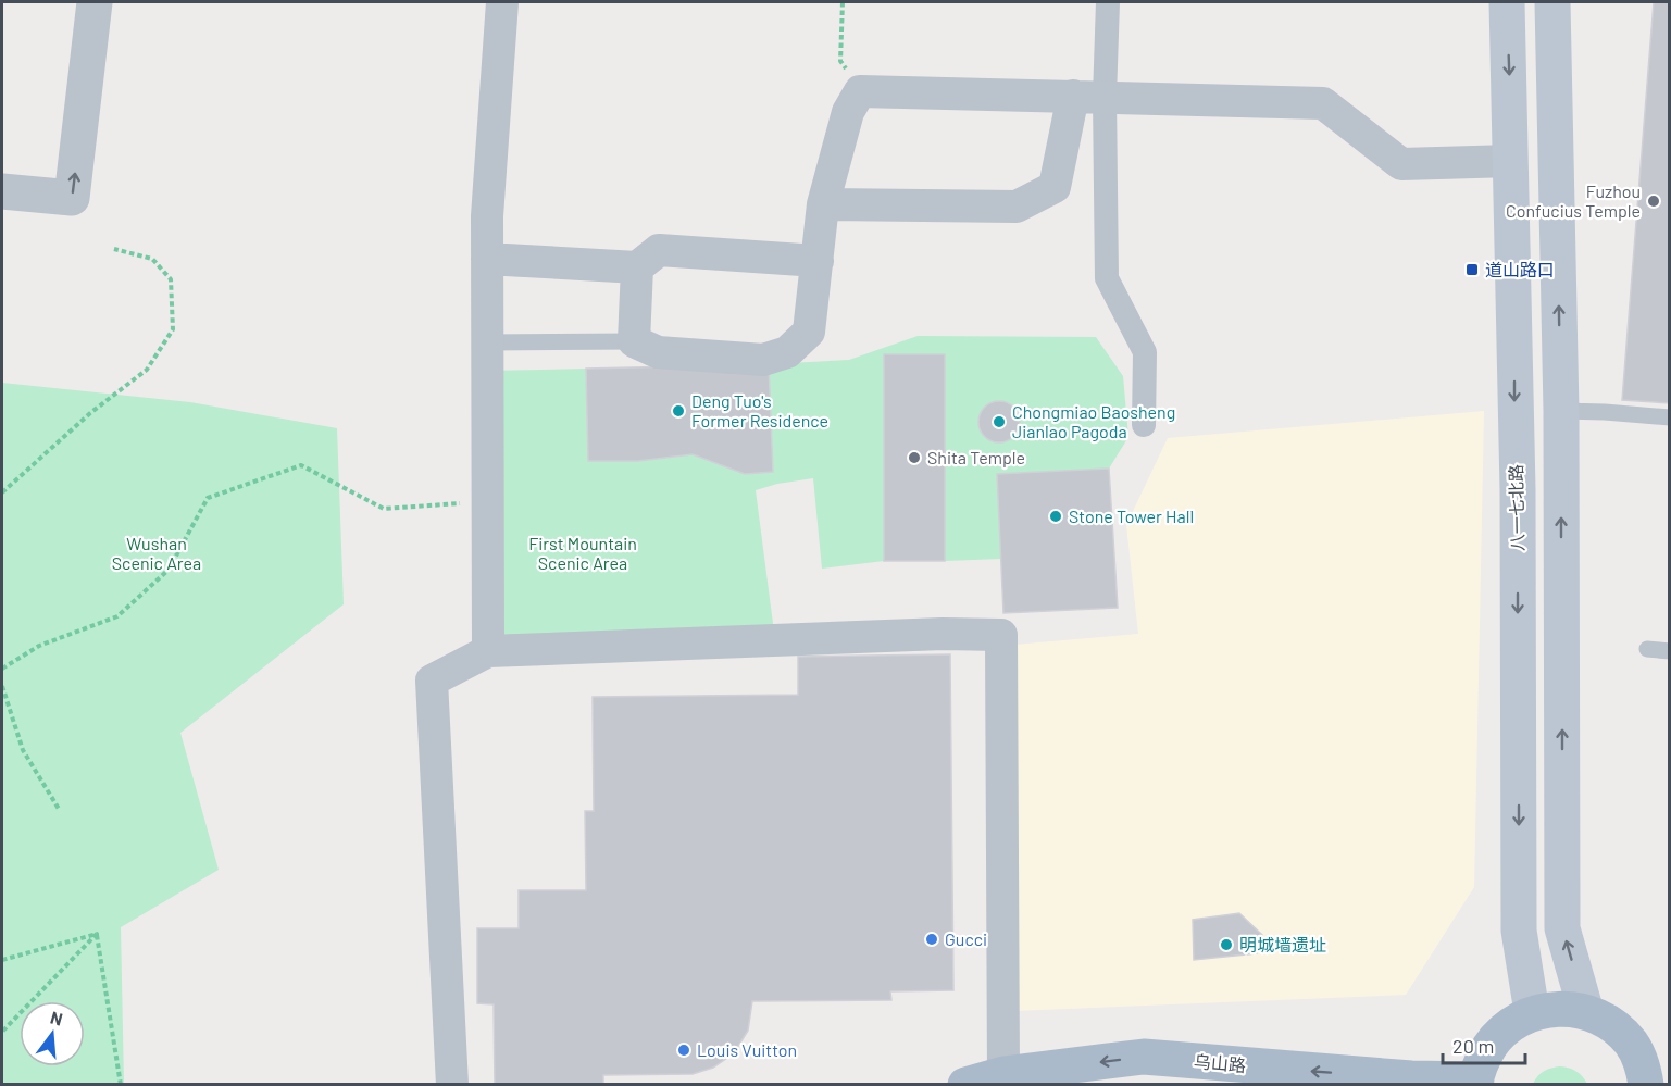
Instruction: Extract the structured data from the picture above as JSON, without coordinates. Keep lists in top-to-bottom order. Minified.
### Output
{"streets":{"main road":["八一七北路","乌山路"]},"one_way":["乌山路"],"parks":["Wushan Scenic Area","First Mountain Scenic Area"],"places":{"other":["Fuzhou Confucius Temple","Deng Tuo's Former Residence","Chongmiao Baosheng Jianlao Pagoda","Shita Temple","Stone Tower Hall","Gucci","明城墙遗址","Louis Vuitton"],"transit":["道山路口"]},"scale_bar":"20 m","north":"top"}
